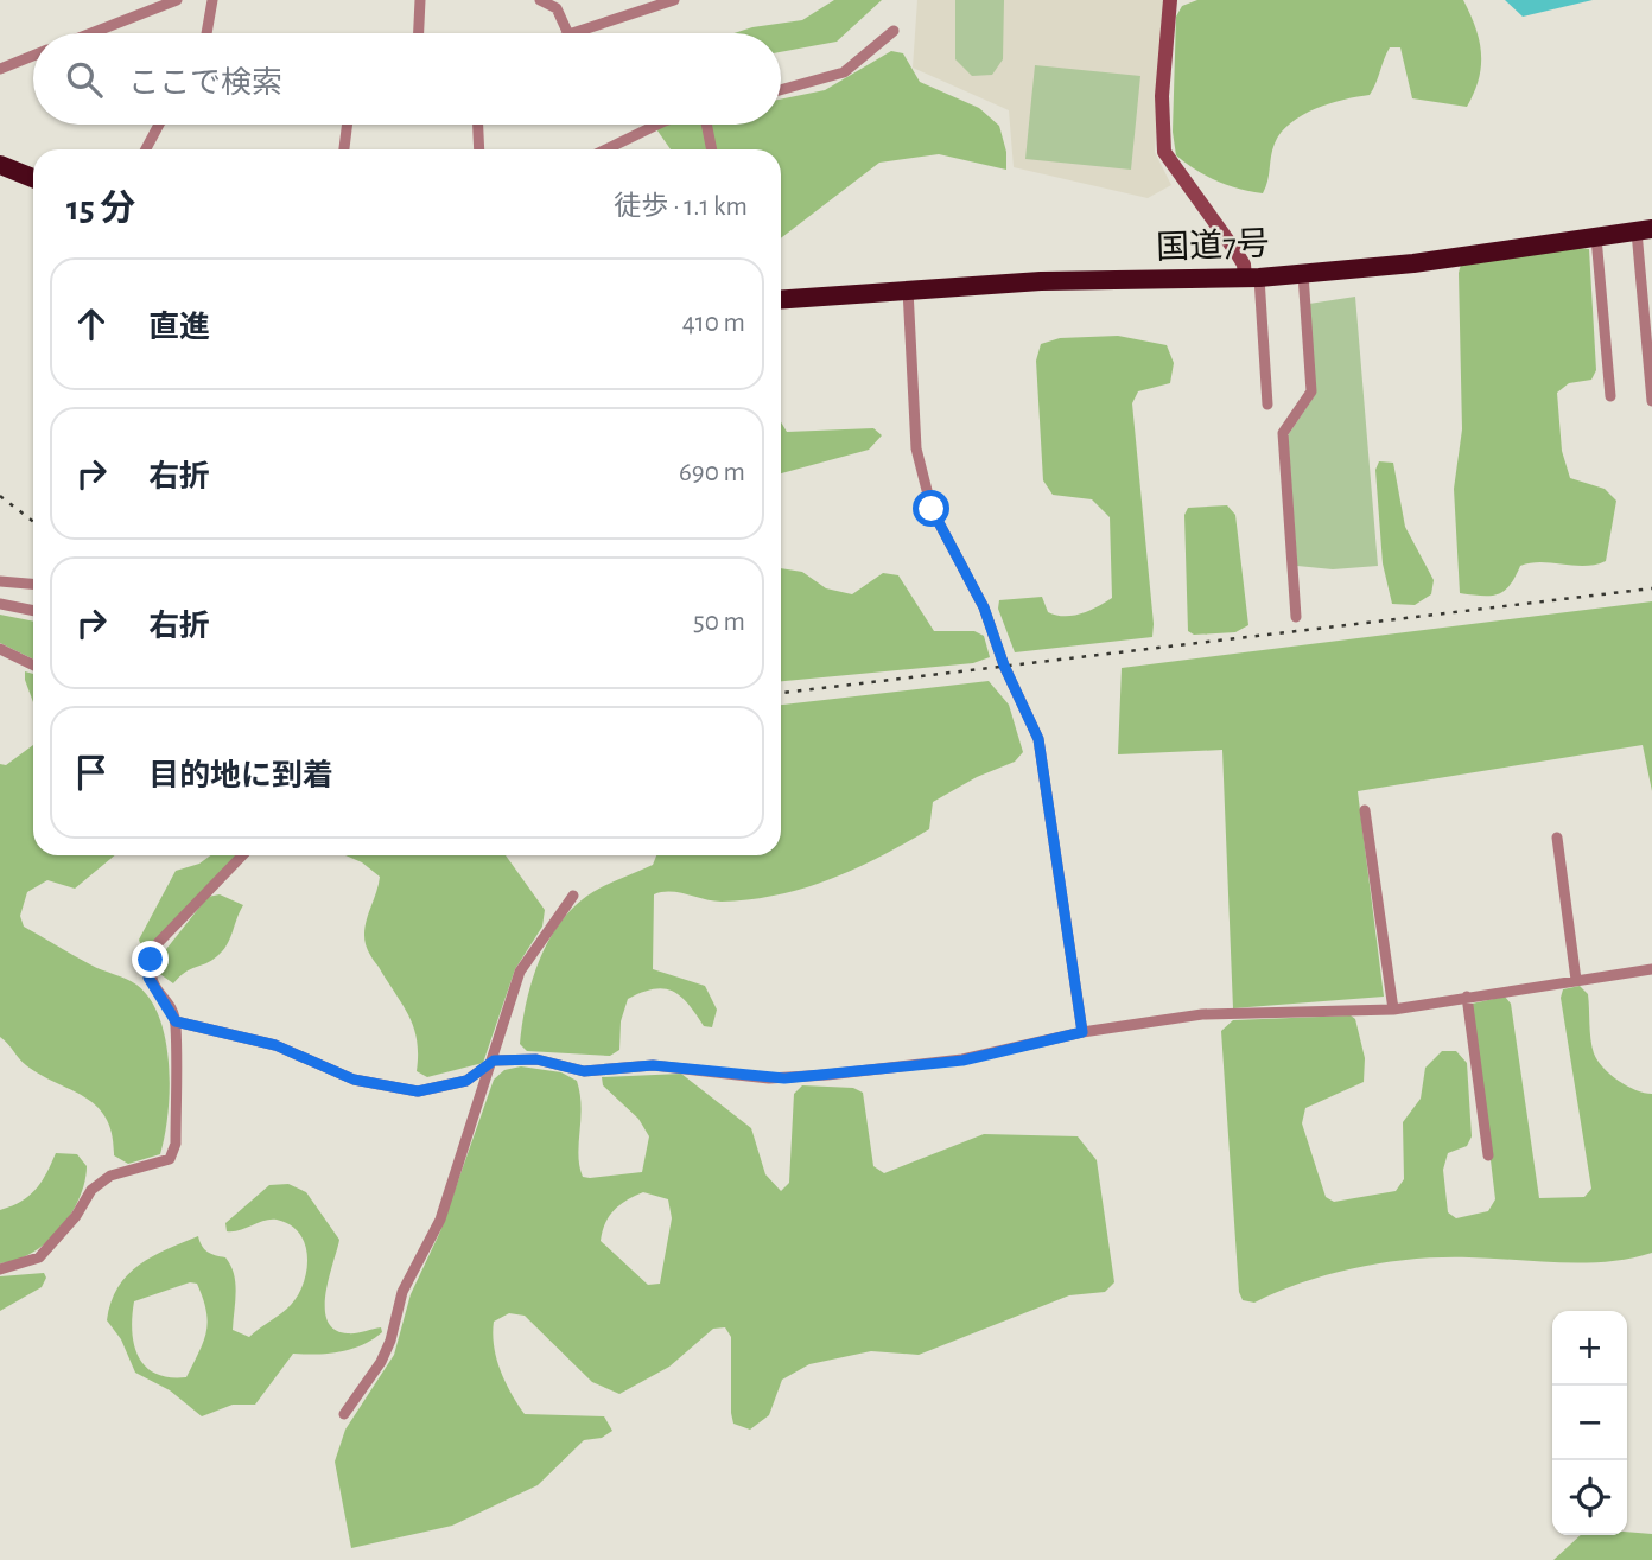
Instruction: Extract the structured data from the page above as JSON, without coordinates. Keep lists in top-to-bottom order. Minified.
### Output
{"streets":{"highway":["国道7号"]},"page":{"search":"ここで検索","heading":["15 分","徒歩 · 1.1 km"],"list":[["直進","410 m"],["右折","690 m"],["右折","50 m"],"目的地に到着"],"map_buttons":["+","−"]}}
